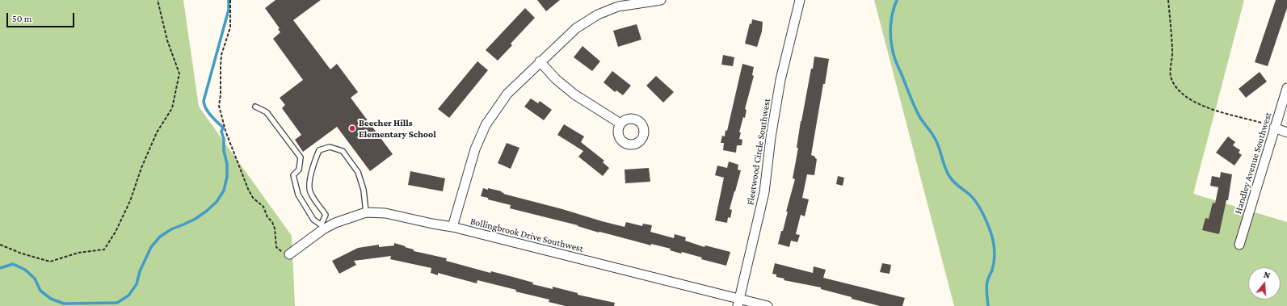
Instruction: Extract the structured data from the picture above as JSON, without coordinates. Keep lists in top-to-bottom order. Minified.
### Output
{"streets":{"street":["Fleetwood Circle Southwest","Handley Avenue Southwest","Bollingbrook Drive Southwest"]},"crossings":[["Fleetwood Circle Southwest","Bollingbrook Drive Southwest"]],"places":["Beecher Hills Elementary School"],"scale_bar":"50 m","north":"top"}
